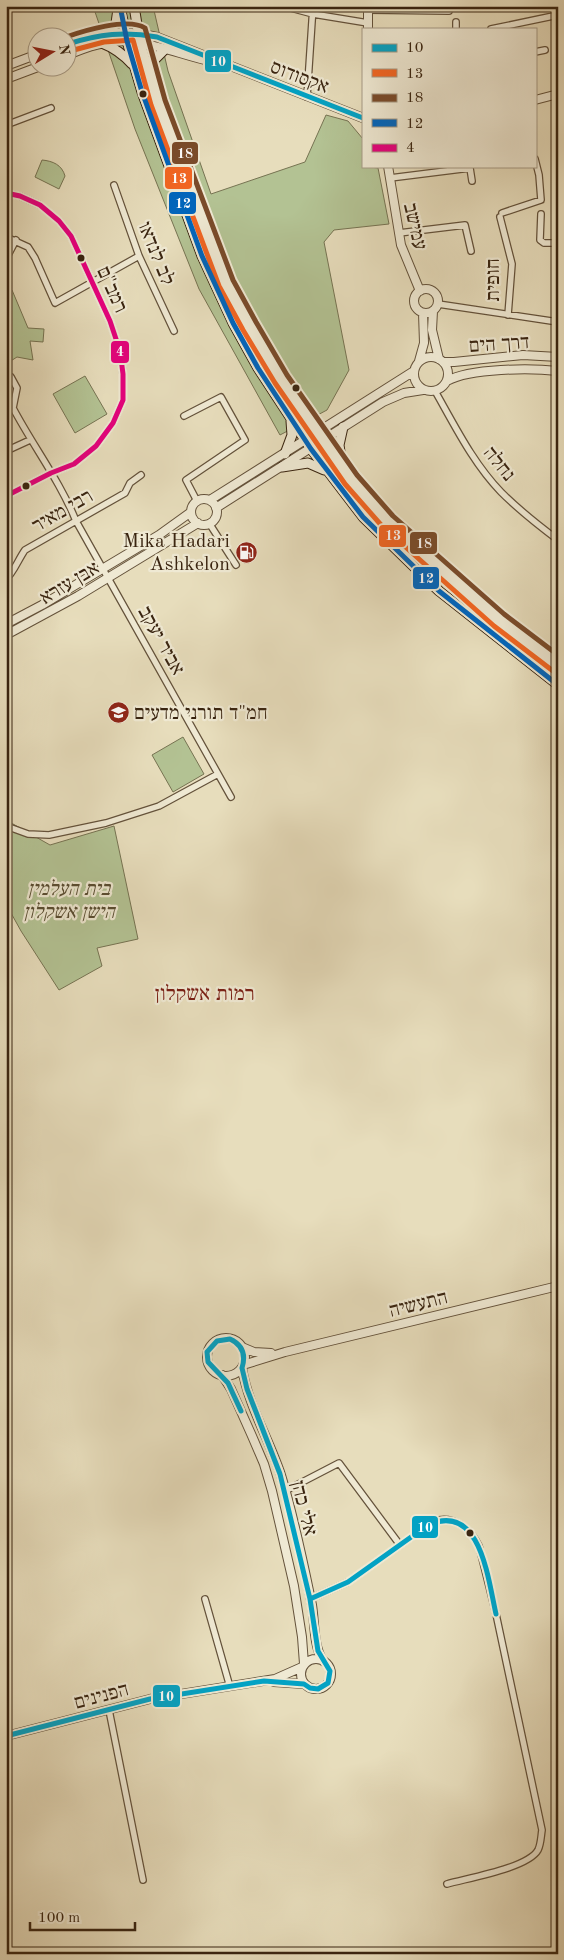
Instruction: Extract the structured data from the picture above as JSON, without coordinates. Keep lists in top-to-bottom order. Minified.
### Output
{"streets":{"street":["אקסודוס","עמישב","לב לנדאו","חופית","רמב\"ם","דרך הים","נחלה","רבי מאיר","אבן עזרא","אביר יעקב","התעשיה","אלי כהן","הפנינים"]},"crossings":[["רמב\"ם","אביר יעקב"],["דרך הים","נחלה"],["רבי מאיר","אביר יעקב"],["אבן עזרא","אביר יעקב"],["התעשיה","אלי כהן"],["אלי כהן","הפנינים"]],"districts":["רמות אשקלון"],"parks":["בית העלמין הישן אשקלון"],"places":{"fuel station":["Mika Hadari Ashkelon"],"school or university":["חמ\"ד תורני מדעים"]},"lines":["transit line 12","transit line 18","transit line 10","transit line 13","transit line 4"],"legend":["10","13","18","12","4"],"scale_bar":"100 m","north":"right"}
